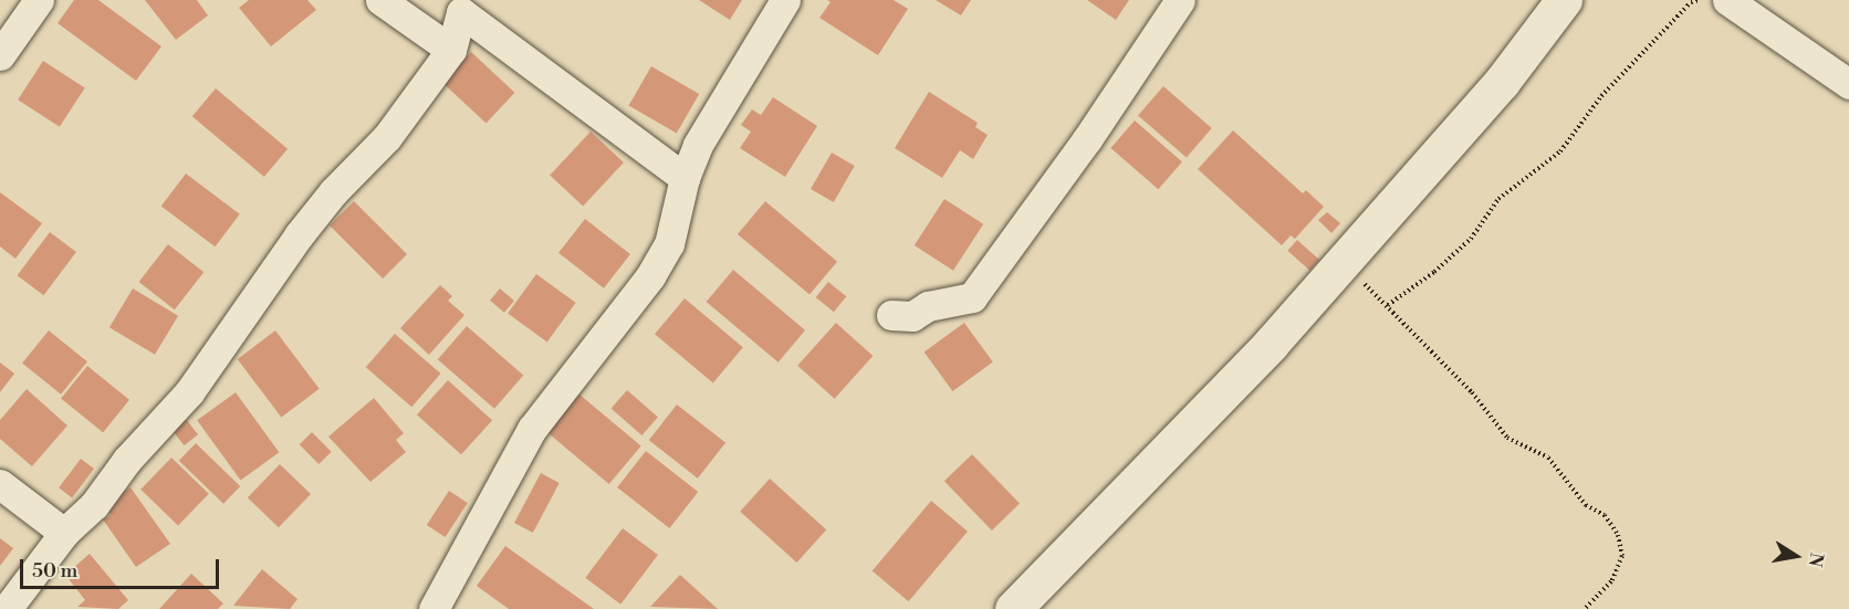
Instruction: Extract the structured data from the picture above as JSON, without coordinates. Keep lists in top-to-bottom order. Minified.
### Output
{"scale_bar":"50 m","north":"right"}
